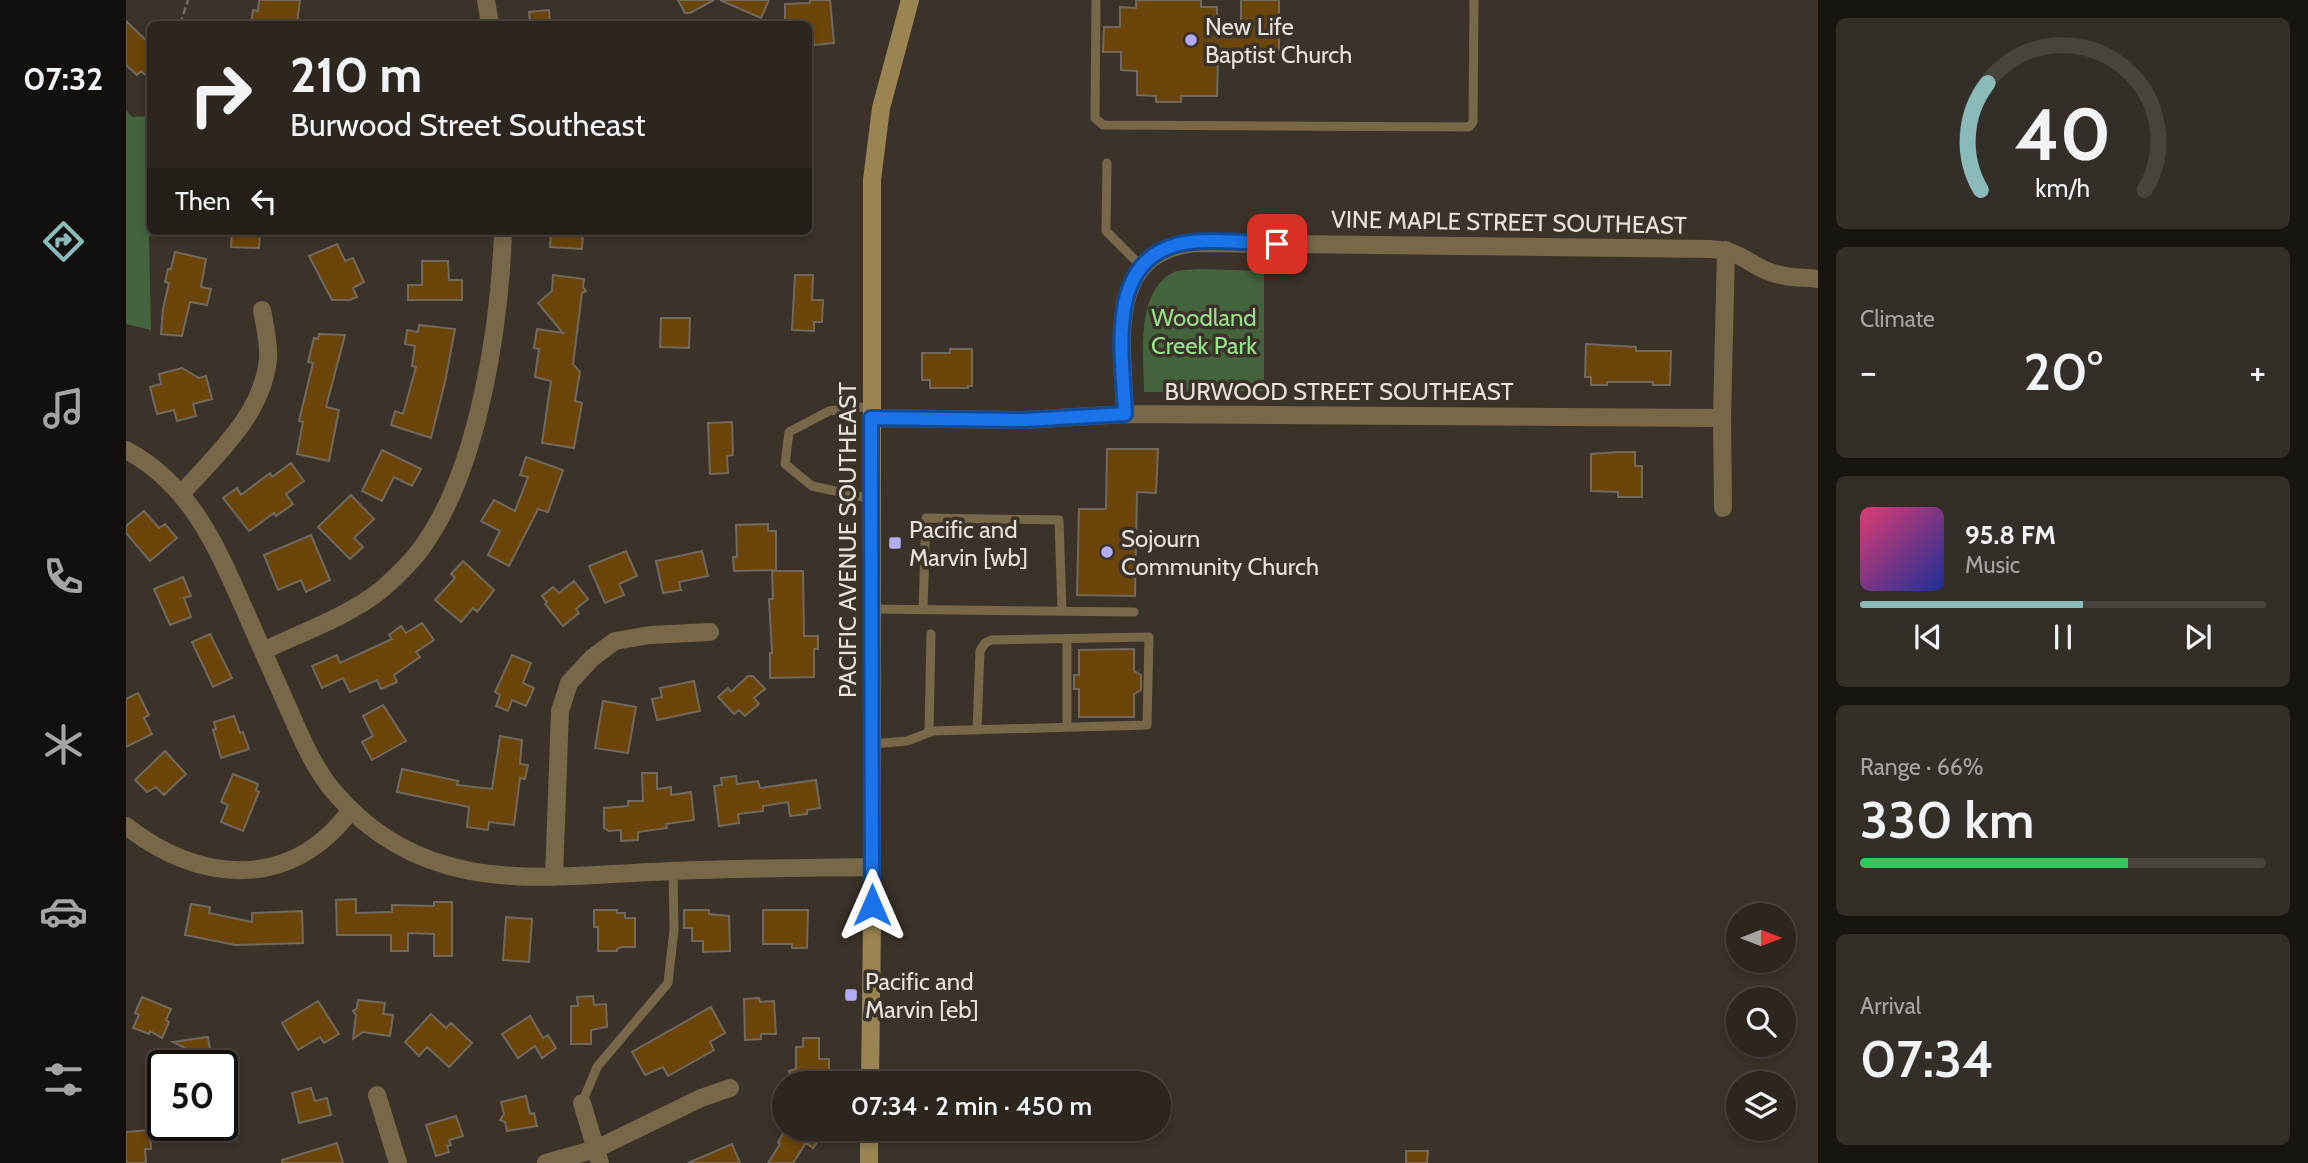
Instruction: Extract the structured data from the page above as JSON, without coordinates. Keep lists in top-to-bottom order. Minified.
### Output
{"streets":{"main road":["PACIFIC AVENUE SOUTHEAST"],"street":["VINE MAPLE STREET SOUTHEAST","BURWOOD STREET SOUTHEAST"]},"crossings":[["VINE MAPLE STREET SOUTHEAST","BURWOOD STREET SOUTHEAST"],["BURWOOD STREET SOUTHEAST","PACIFIC AVENUE SOUTHEAST"]],"parks":["Woodland Creek Park"],"places":{"other":["New Life Baptist Church","Sojourn Community Church"],"transit":["Pacific and Marvin [wb]","Pacific and Marvin [eb]"]},"north":"right","page":{"tabs":"07:32","turn":["210 m","Burwood Street Southeast"],"then":"Then","tile":["Climate",["Range · 66%","330 km"],["Arrival","07:34"]],"heat":["−","20°","+"],"song":["95.8 FM","Music"],"limit":"50","trip":"07:34 · 2 min · 450 m","gauge":["40","km/h"]}}
